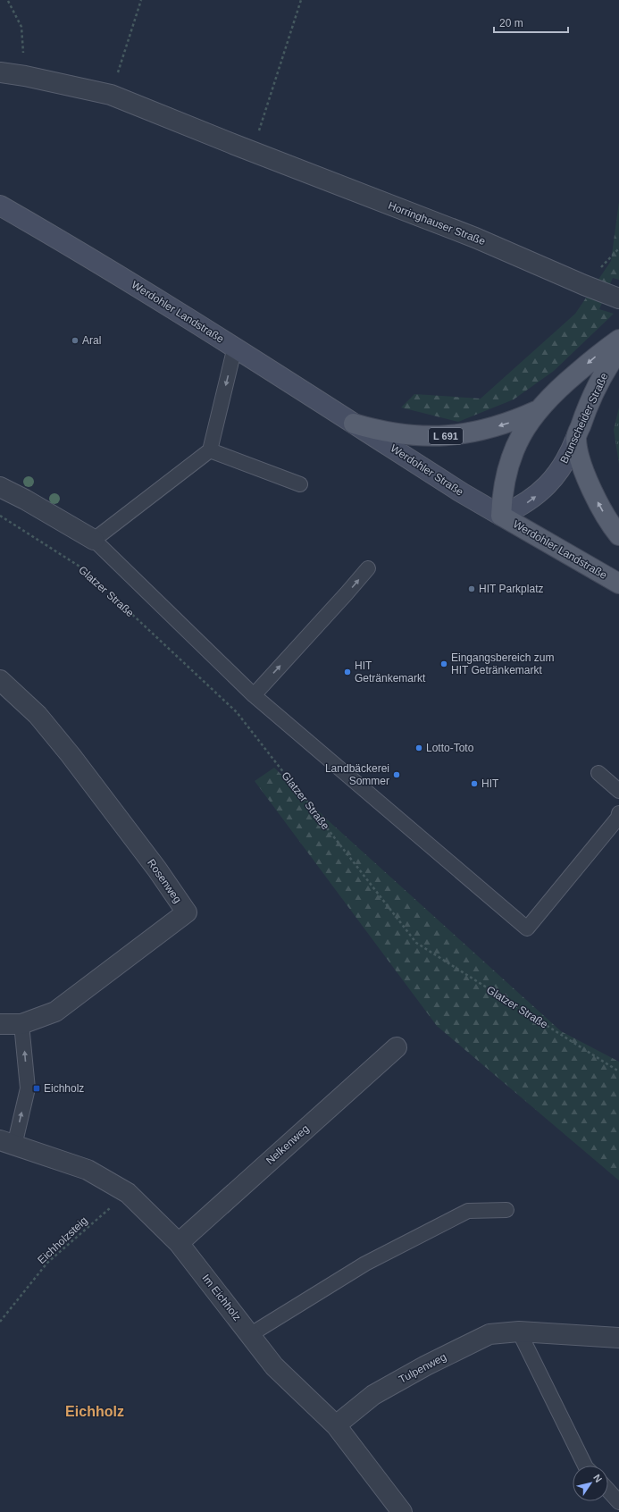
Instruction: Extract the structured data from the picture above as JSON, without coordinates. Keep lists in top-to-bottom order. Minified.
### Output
{"streets":{"main road":["Werdohler Landstraße","Brunscheider Straße","L 691","Werdohler Straße"],"street":["Horringhauser Straße","Rosenweg","Nelkenweg","Im Eichholz","Tulpenweg"],"path":["Glatzer Straße","Eichholzsteig"]},"crossings":[["Werdohler Landstraße","Brunscheider Straße"],["Werdohler Landstraße","L 691"],["Werdohler Landstraße","Werdohler Straße"],["Brunscheider Straße","L 691"],["Brunscheider Straße","Werdohler Straße"],["L 691","Werdohler Straße"],["Nelkenweg","Im Eichholz"],["Eichholzsteig","Im Eichholz"],["Im Eichholz","Tulpenweg"]],"districts":["Eichholz"],"places":{"other":["Aral","HIT Parkplatz","Eingangsbereich zum HIT Getränkemarkt","HIT Getränkemarkt","Lotto-Toto","Landbäckerei Sommer","HIT"],"transit":["Eichholz"]},"scale_bar":"20 m","north":"top right"}
